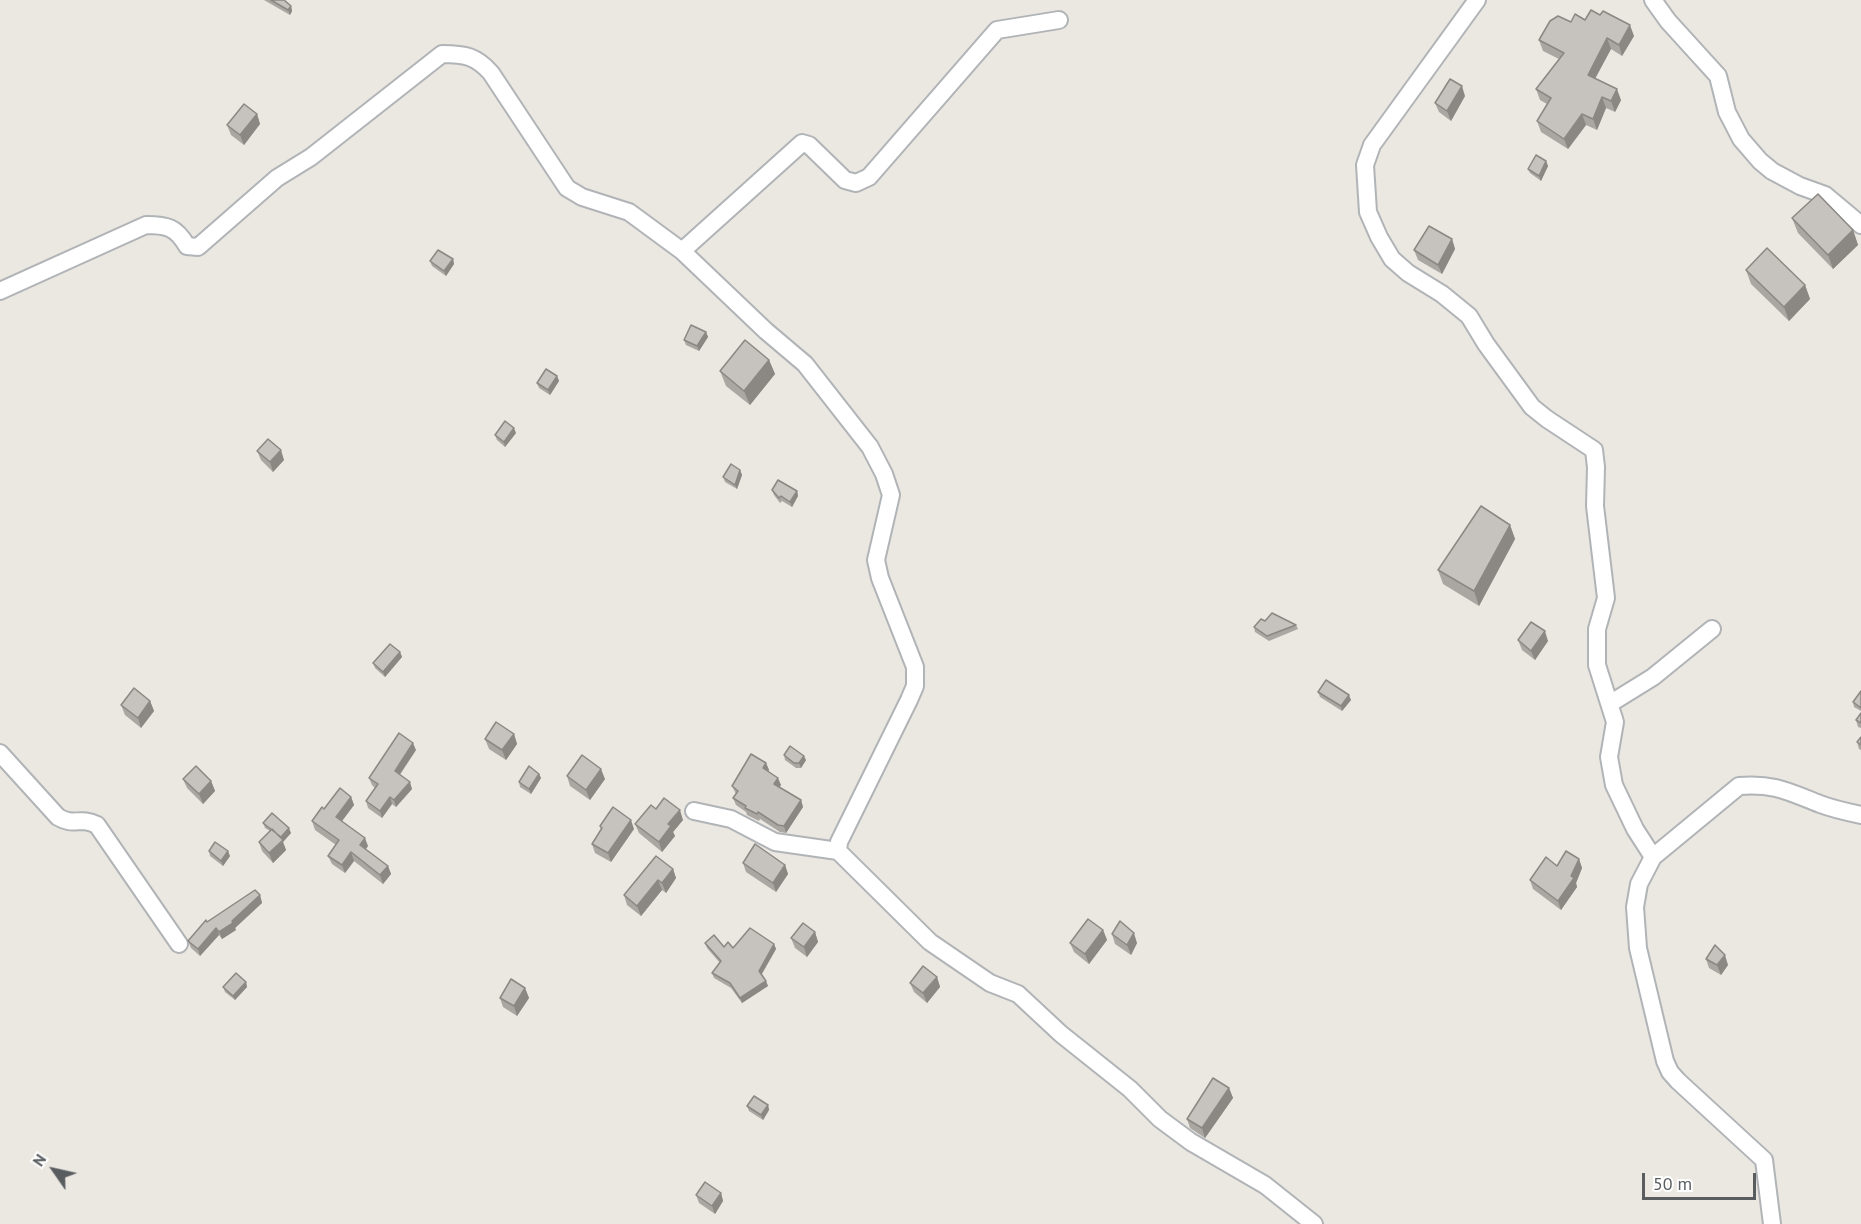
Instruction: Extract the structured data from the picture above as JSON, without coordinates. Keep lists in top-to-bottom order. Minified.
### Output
{"scale_bar":"50 m","north":"top left"}
